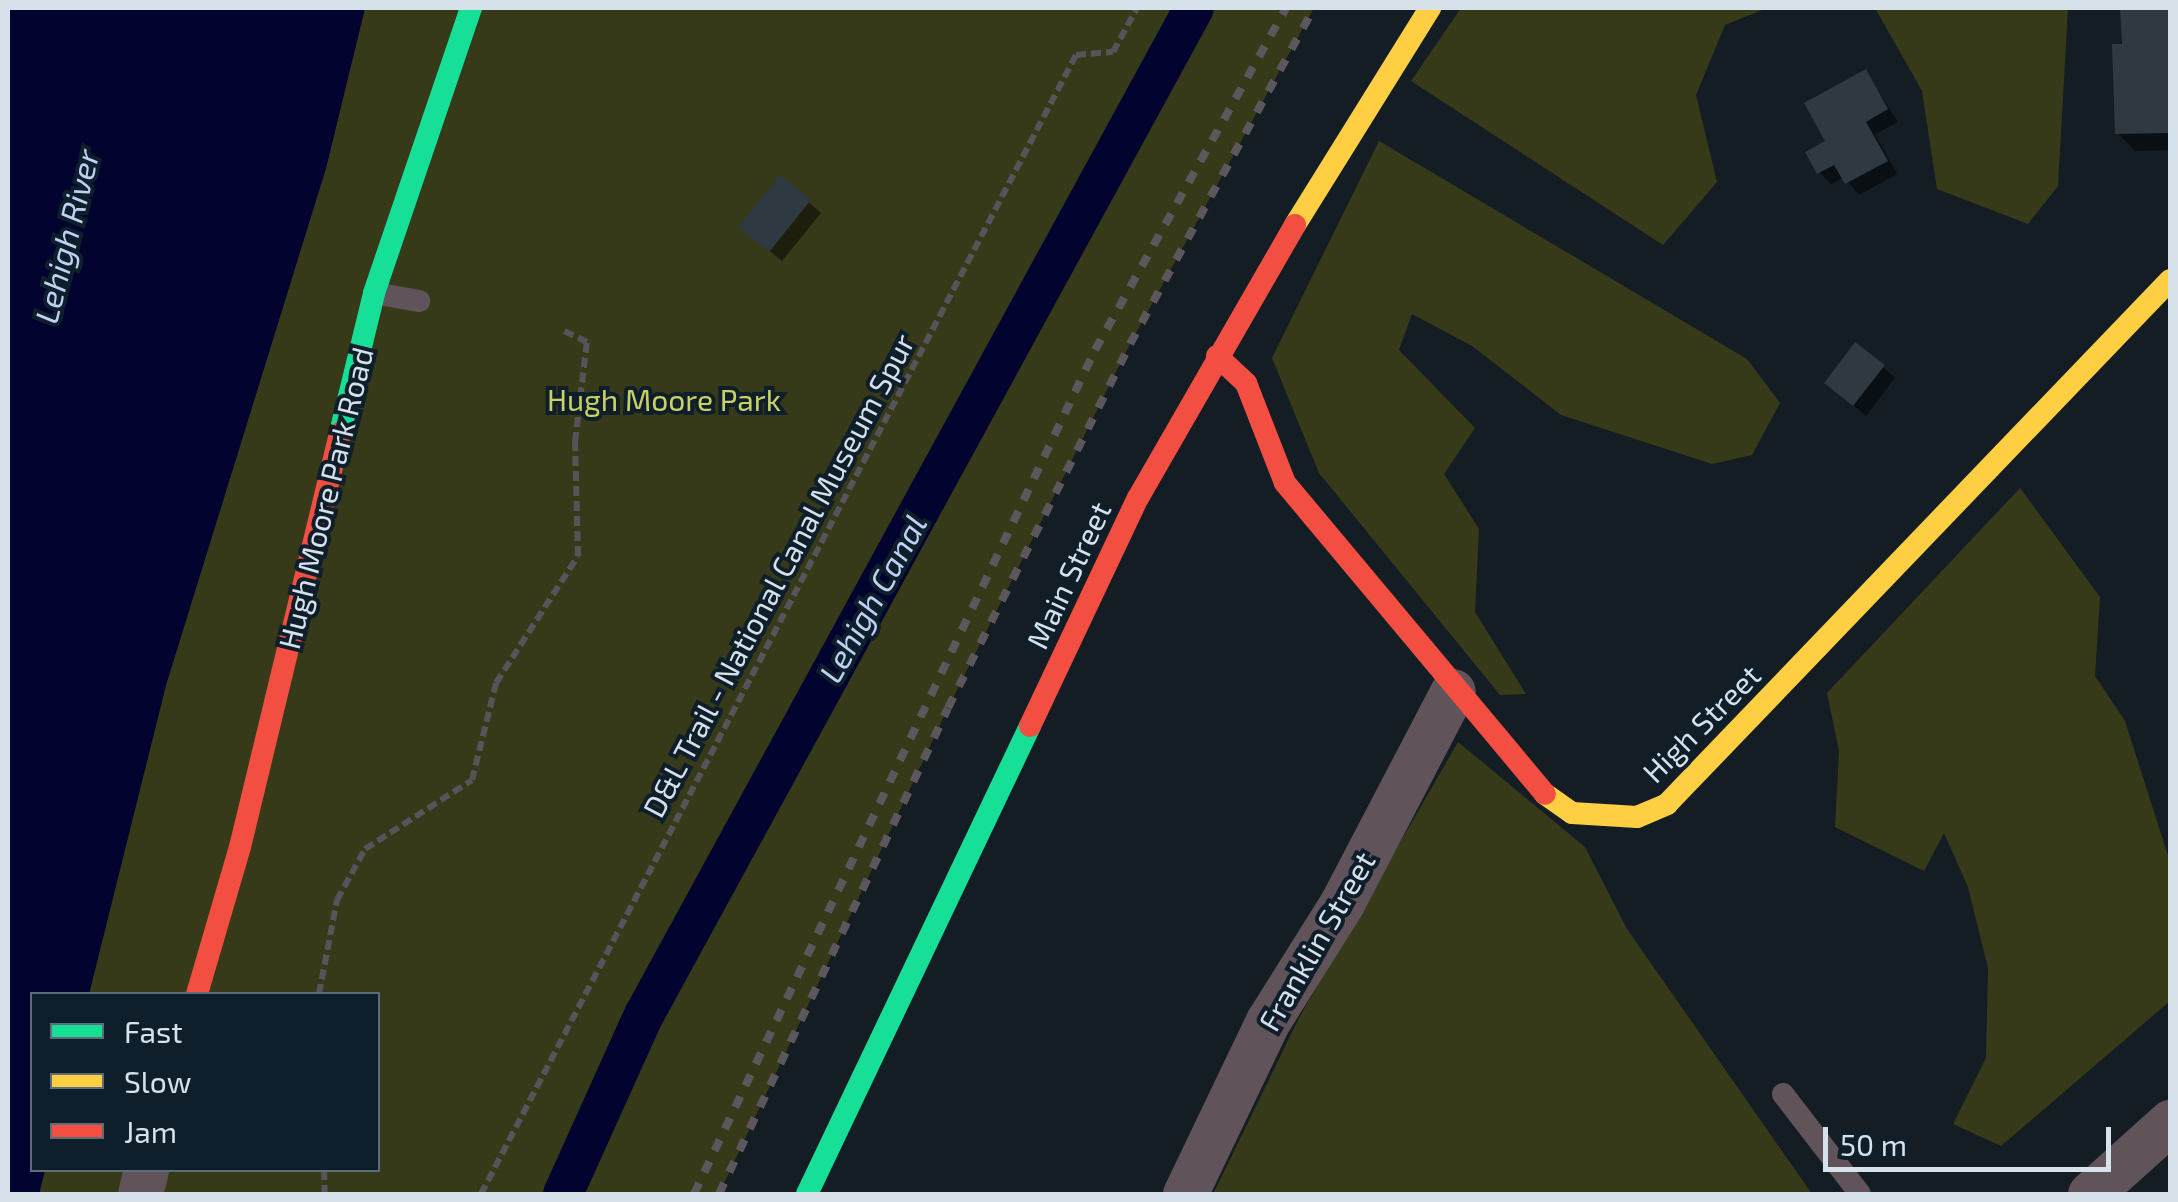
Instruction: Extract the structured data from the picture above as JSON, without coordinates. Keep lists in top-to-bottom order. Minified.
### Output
{"streets":{"street":["Hugh Moore Park Road","Main Street","High Street","Franklin Street"],"path":["D&L Trail - National Canal Museum Spur"]},"crossings":[["Main Street","High Street"],["High Street","Franklin Street"]],"water":["Lehigh River","Lehigh Canal"],"parks":["Hugh Moore Park"],"legend":["Fast","Slow","Jam"],"scale_bar":"50 m"}
